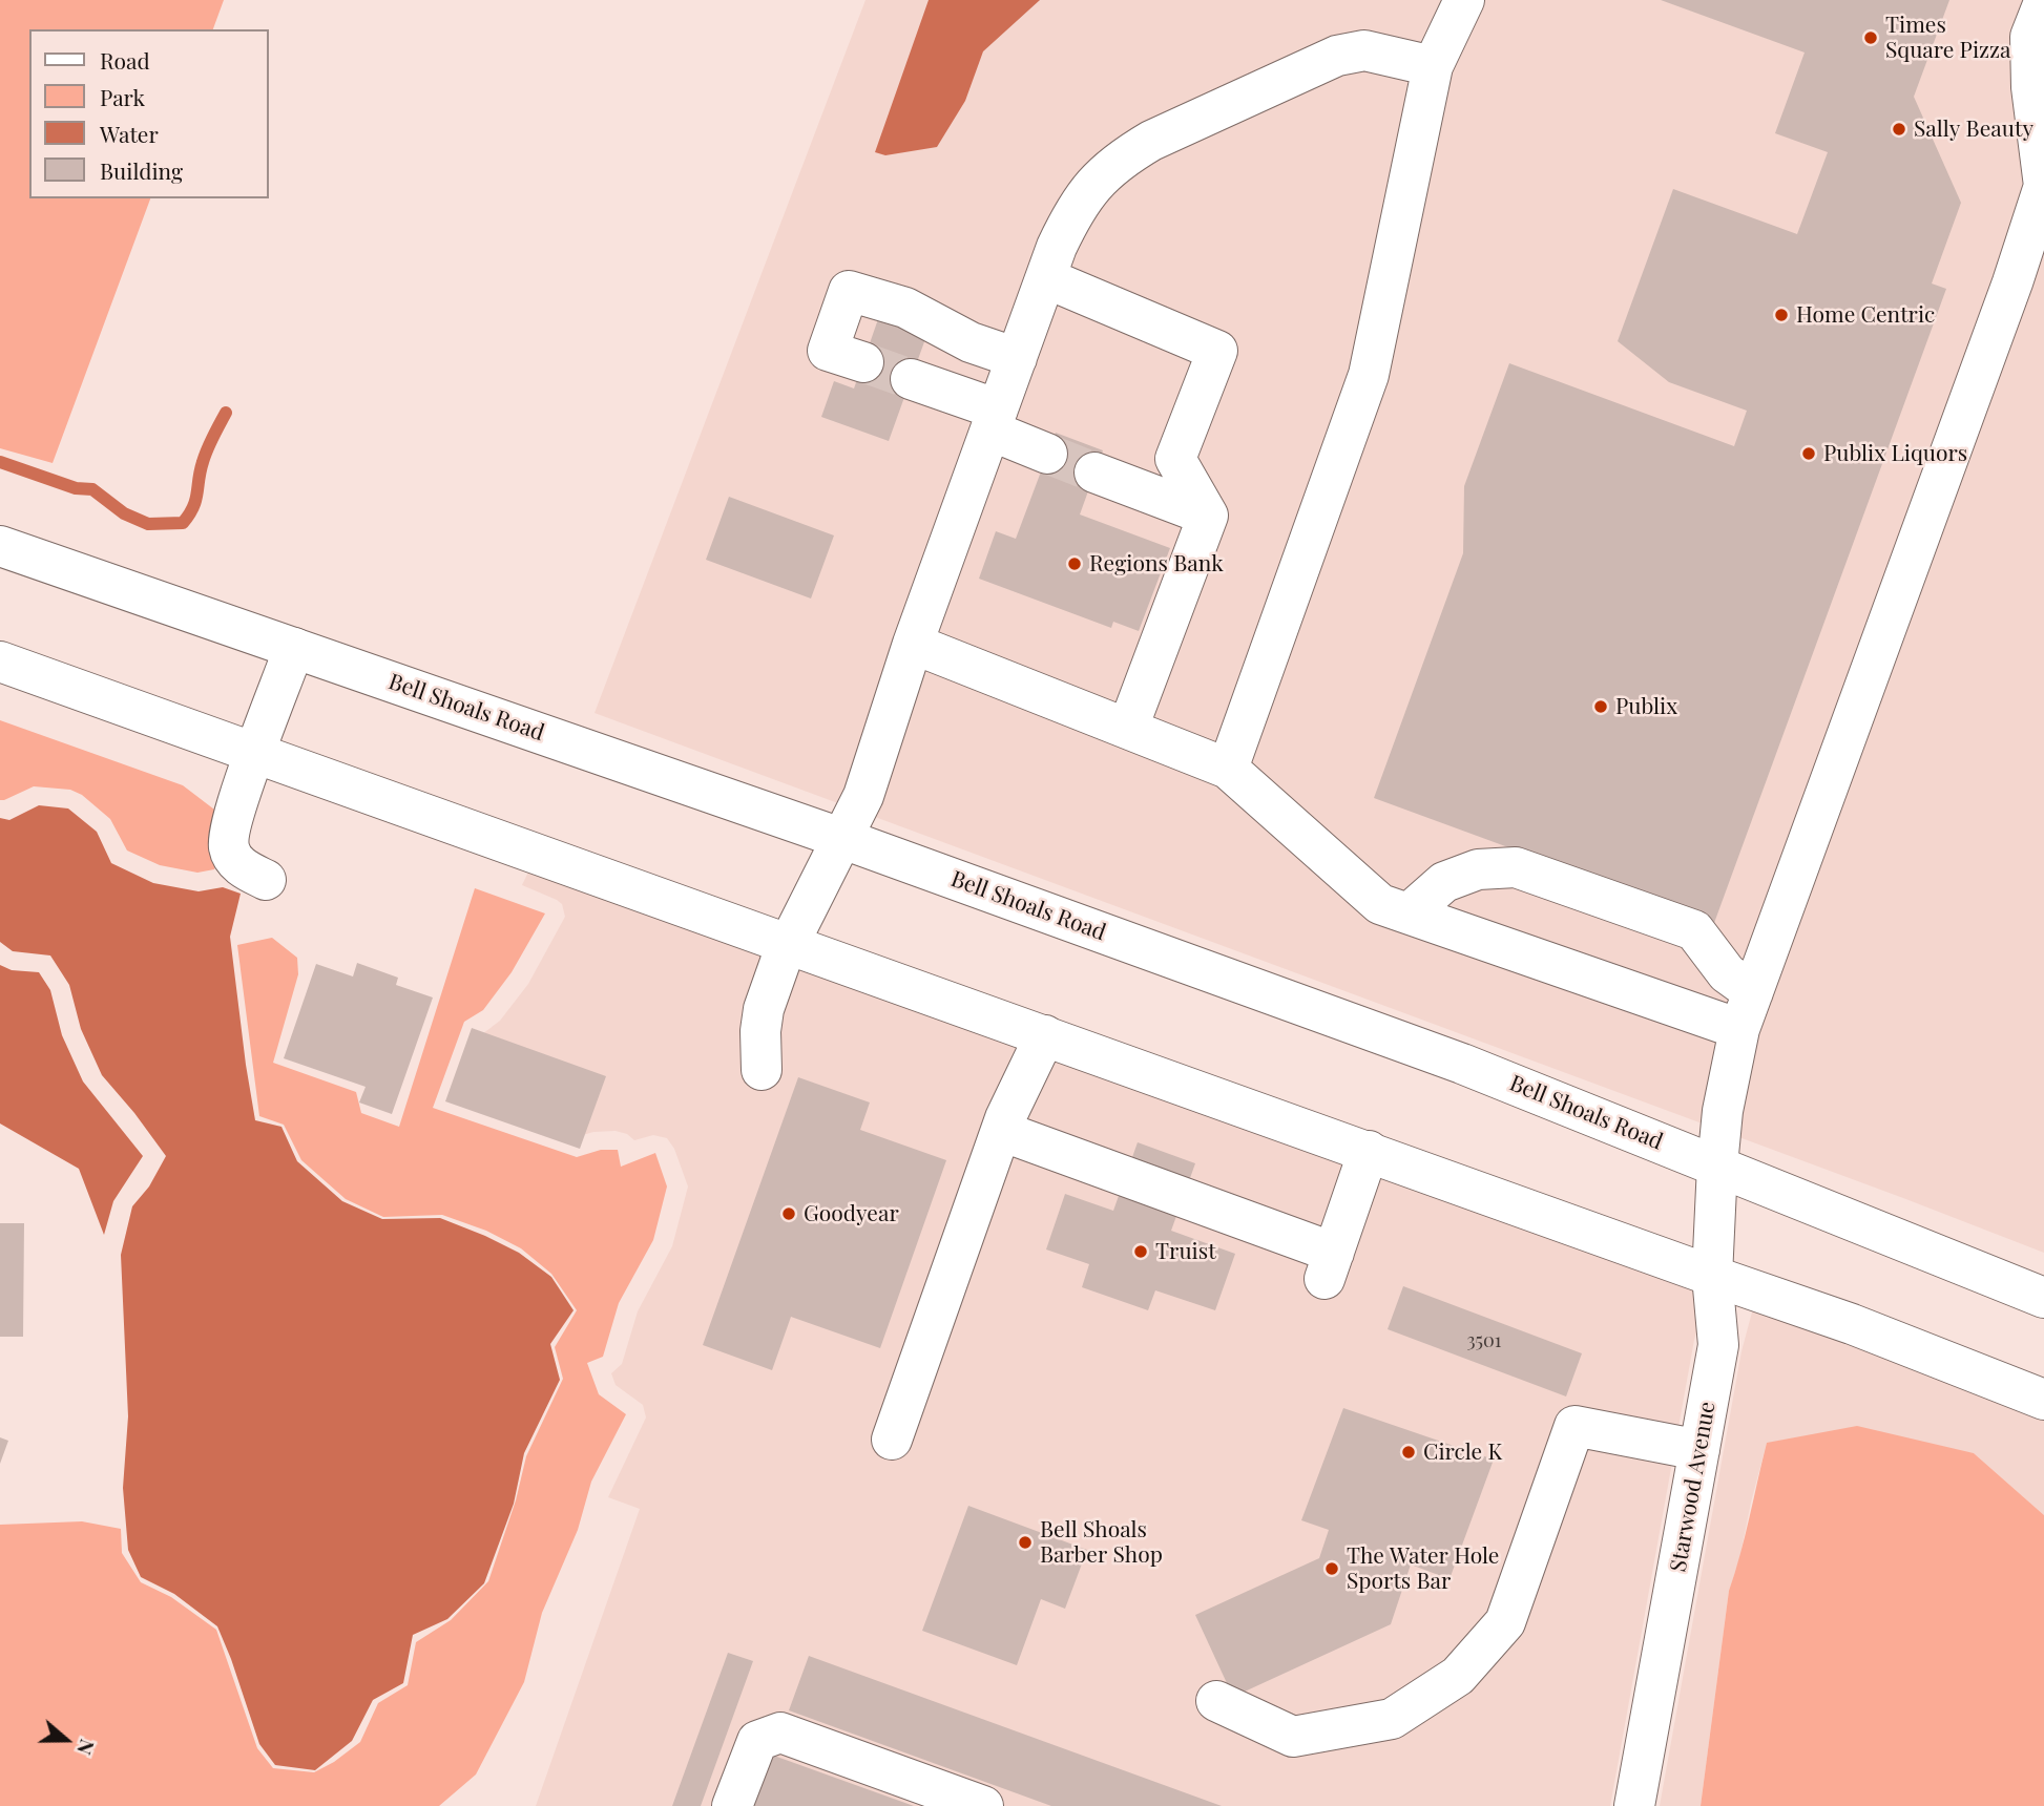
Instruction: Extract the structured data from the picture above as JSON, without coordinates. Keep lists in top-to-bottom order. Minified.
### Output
{"streets":{"main road":["Bell Shoals Road","Starwood Avenue"]},"crossings":[["Bell Shoals Road","Starwood Avenue"]],"places":["Times Square Pizza","Sally Beauty","Home Centric","Publix Liquors","Regions Bank","Publix","Goodyear","Truist","Circle K","Bell Shoals Barber Shop","The Water Hole Sports Bar"],"house_numbers":["3501"],"legend":["Road","Park","Water","Building"],"north":"right"}
